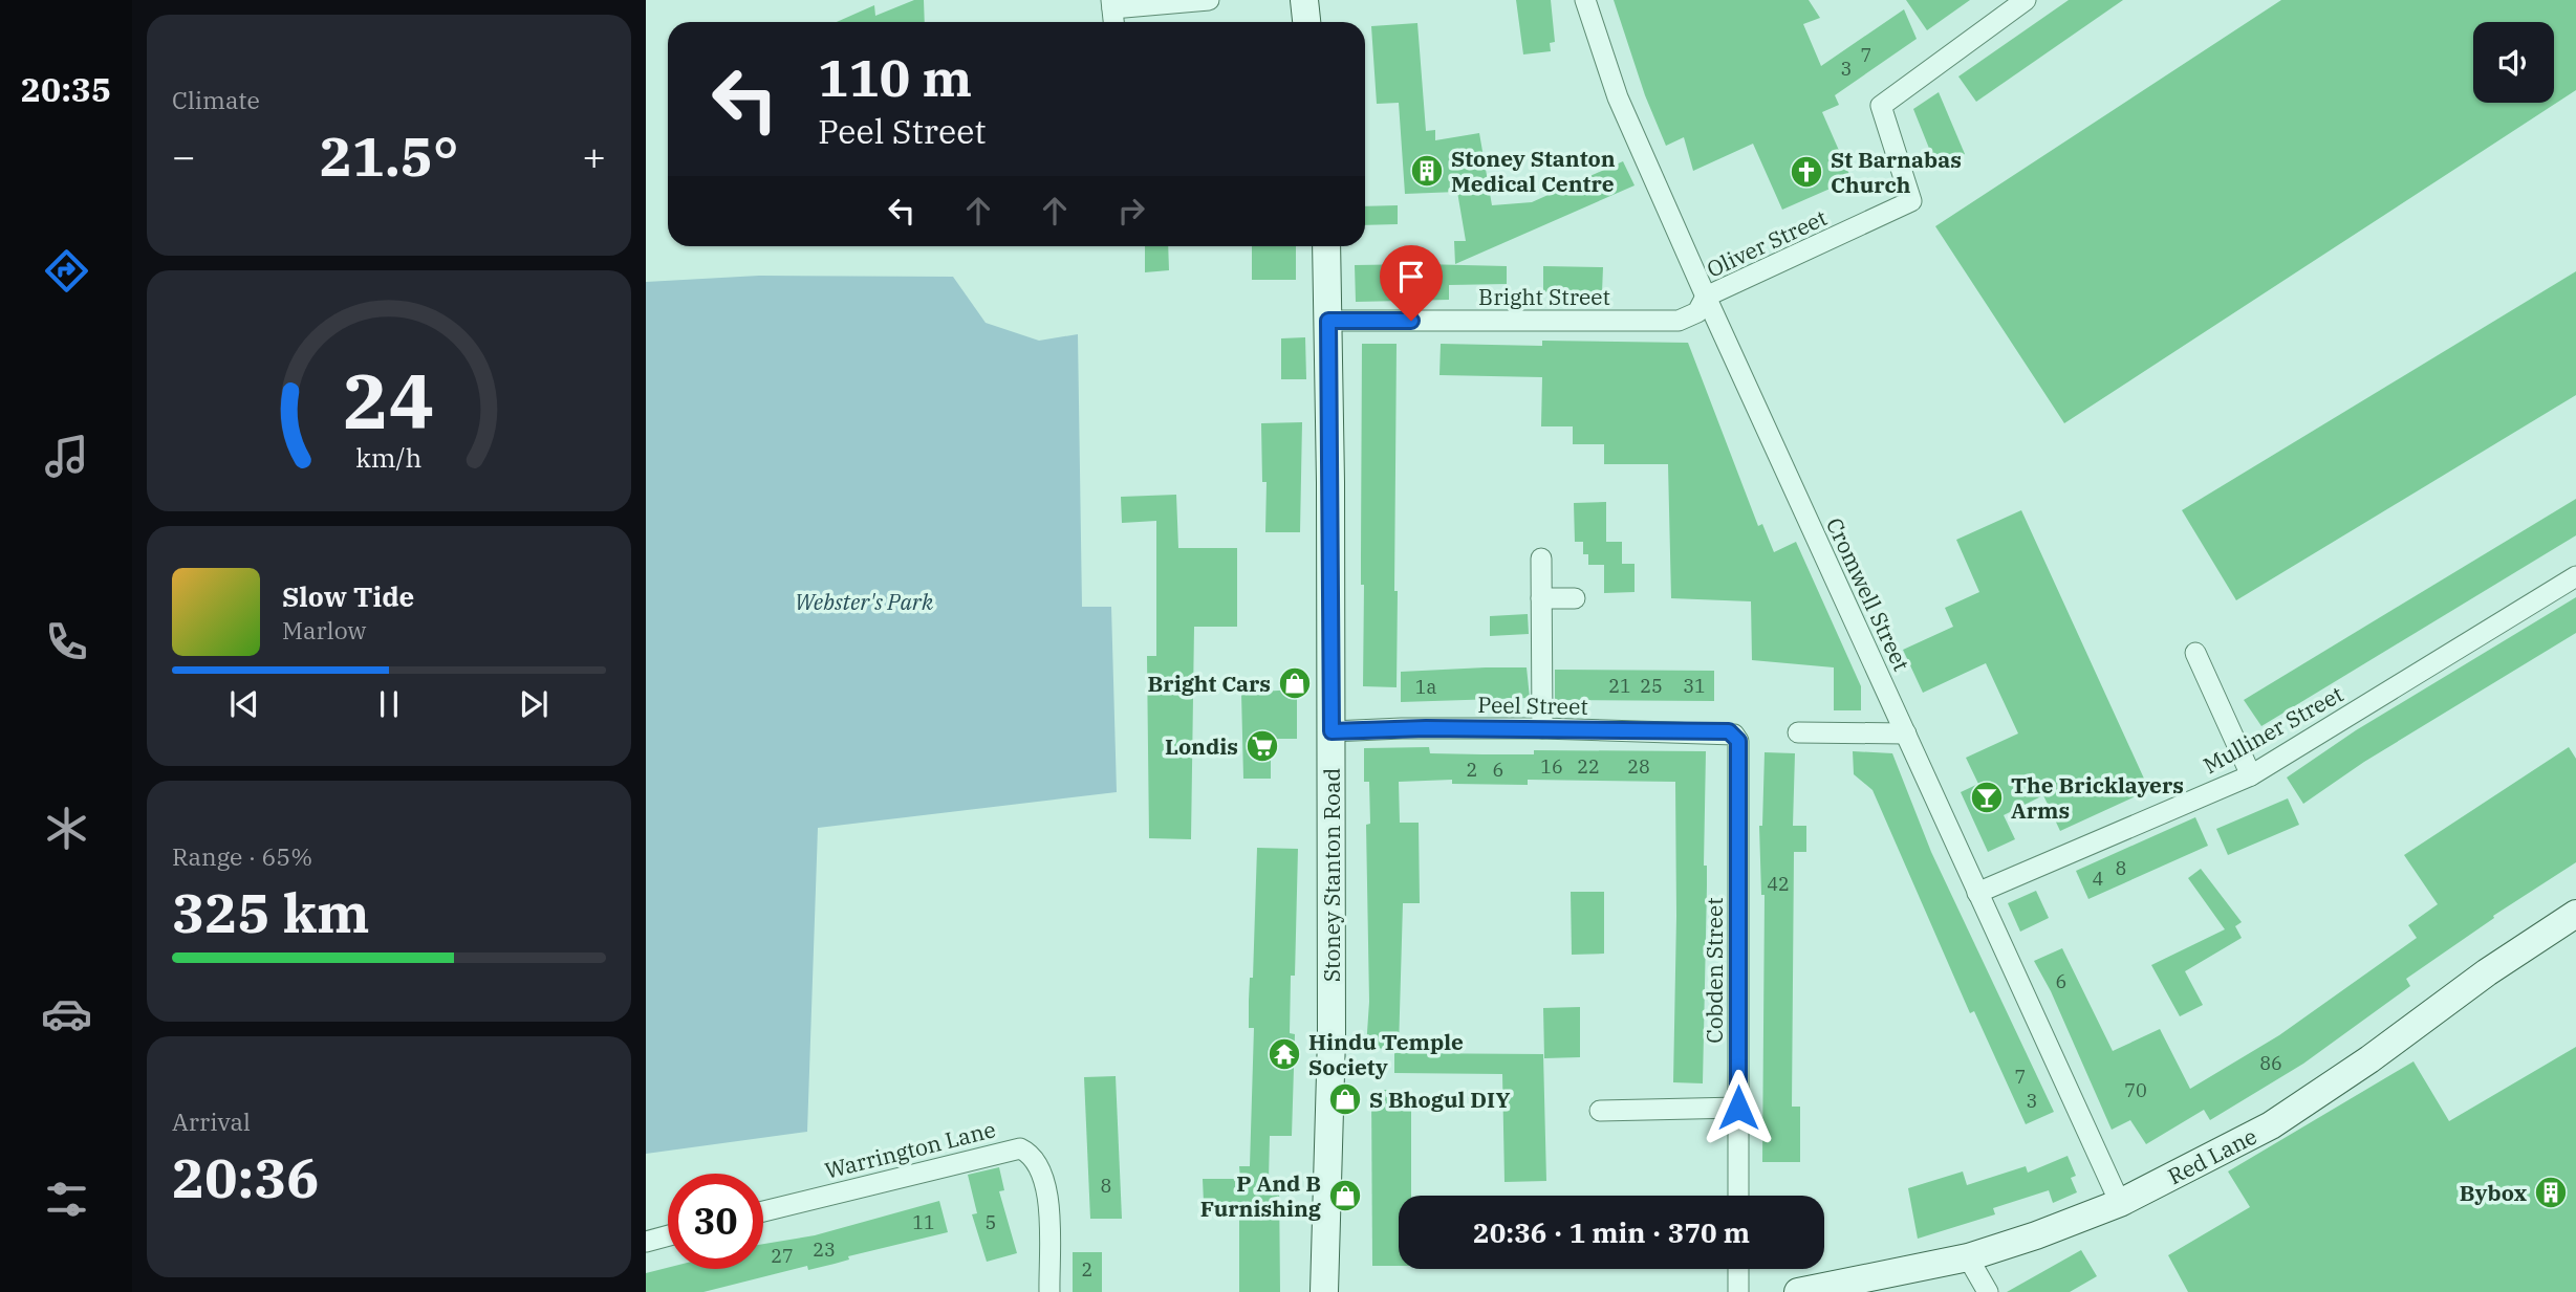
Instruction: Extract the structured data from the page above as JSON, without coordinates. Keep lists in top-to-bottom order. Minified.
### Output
{"streets":{"main road":["Stoney Stanton Road","Red Lane"],"street":["Oliver Street","Bright Street","Cromwell Street","Peel Street","Mulliner Street","Cobden Street","Warrington Lane"]},"crossings":[["Oliver Street","Bright Street"],["Oliver Street","Cromwell Street"],["Bright Street","Cromwell Street"],["Bright Street","Stoney Stanton Road"],["Cromwell Street","Mulliner Street"],["Cromwell Street","Red Lane"],["Peel Street","Stoney Stanton Road"],["Peel Street","Cobden Street"]],"parks":["Webster's Park"],"places":{"building":["Stoney Stanton Medical Centre","Bybox"],"church":["St Barnabas Church"],"shop":["Bright Cars","S Bhogul DIY","P And B Furnishing"],"supermarket":["Londis"],"bar":["The Bricklayers Arms"],"temple":["Hindu Temple Society"]},"house_numbers":["7","3","21","25","31","1a","16","22","28","2","6","8","4","42","6","86","7","70","3","8","11","5","23","27","2"],"page":{"tabs":"20:35","tile":["Climate",["Range · 65%","325 km"],["Arrival","20:36"]],"turn":["110 m","Peel Street"],"heat":["−","21.5°","+"],"song":["Slow Tide","Marlow"],"limit":"30","trip":"20:36 · 1 min · 370 m","gauge":["24","km/h"]}}
